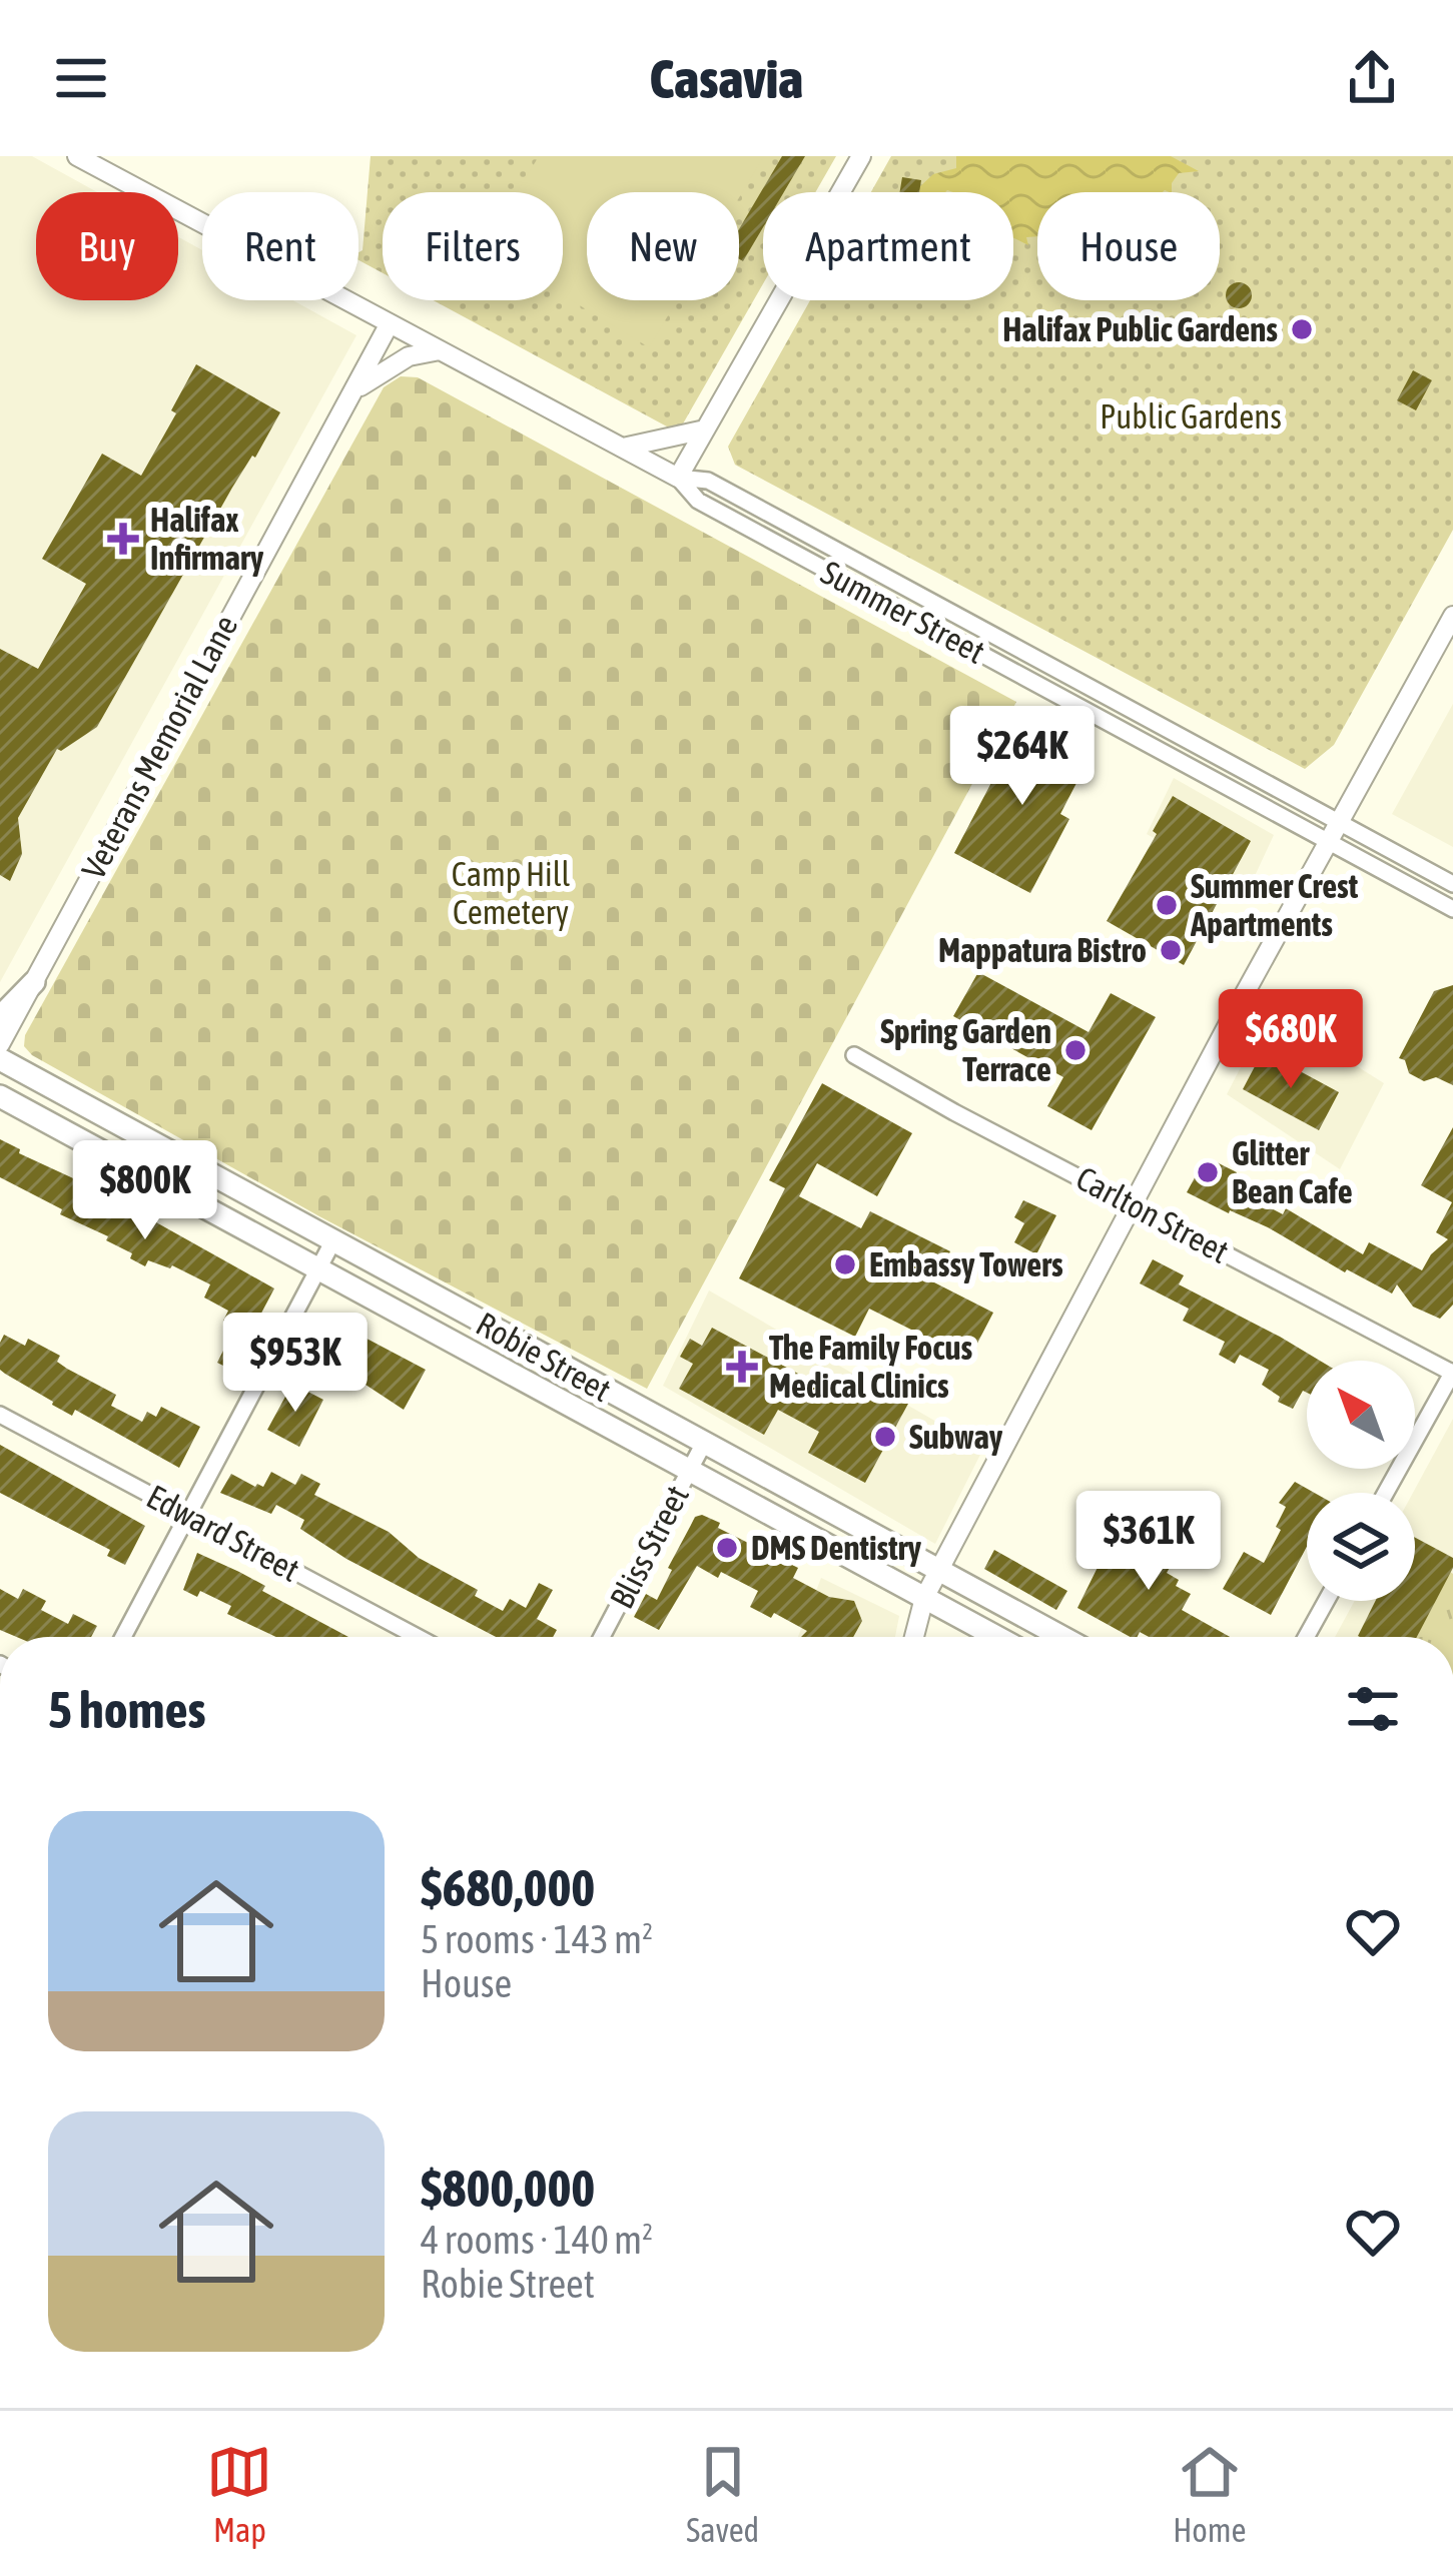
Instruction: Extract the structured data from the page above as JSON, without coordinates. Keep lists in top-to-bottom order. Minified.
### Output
{"streets":{"main road":["Robie Street"],"street":["Summer Street","Veterans Memorial Lane","Carlton Street","Edward Street","Bliss Street"]},"crossings":[["Summer Street","Veterans Memorial Lane"],["Robie Street","Bliss Street"]],"parks":["Public Gardens","Camp Hill Cemetery"],"places":{"other":["Halifax Public Gardens","Summer Crest Apartments","Mappatura Bistro","Spring Garden Terrace","Glitter Bean Cafe","Embassy Towers","Subway","DMS Dentistry"],"health":["Halifax Infirmary","The Family Focus Medical Clinics"]},"north":"top left","page":{"header":"Casavia","chip":["Buy","Rent","Filters","New","Apartment","House"],"price":["$264K","$680K","$800K","$953K","$361K"],"heading":"5 homes","list":[{"name":"$680,000","note":"5 rooms · 143 m² · House"},{"name":"$800,000","note":"4 rooms · 140 m² · Robie Street"}],"tabs":["Map","Saved","Home"]}}
